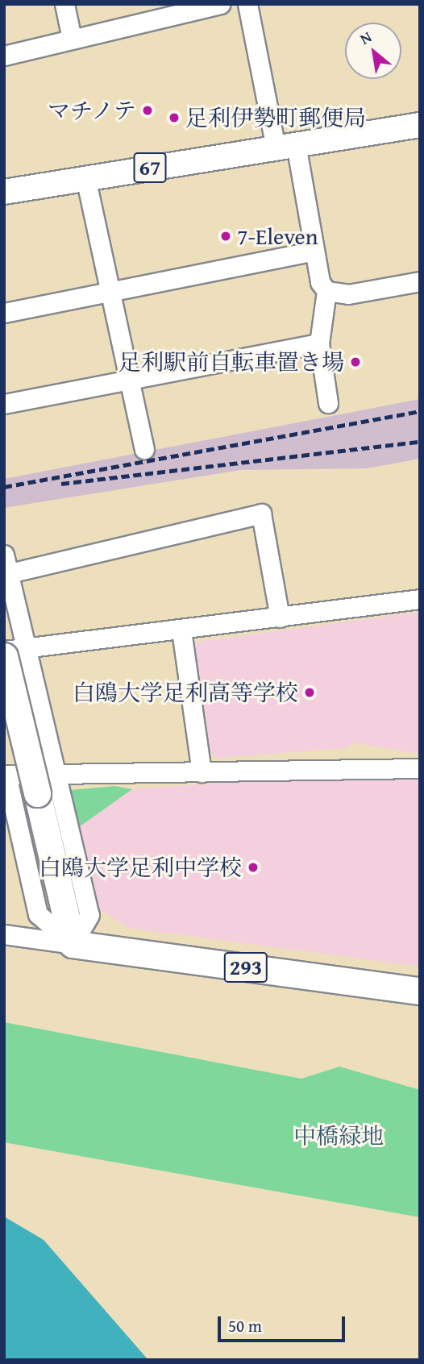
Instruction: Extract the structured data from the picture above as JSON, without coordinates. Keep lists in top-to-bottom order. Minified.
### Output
{"streets":{"highway":["293"],"main road":["67"]},"parks":["中橋緑地"],"places":["マチノテ","足利伊勢町郵便局","7-Eleven","足利駅前自転車置き場","白鴎大学足利高等学校","白鴎大学足利中学校"],"scale_bar":"50 m","north":"top left"}
